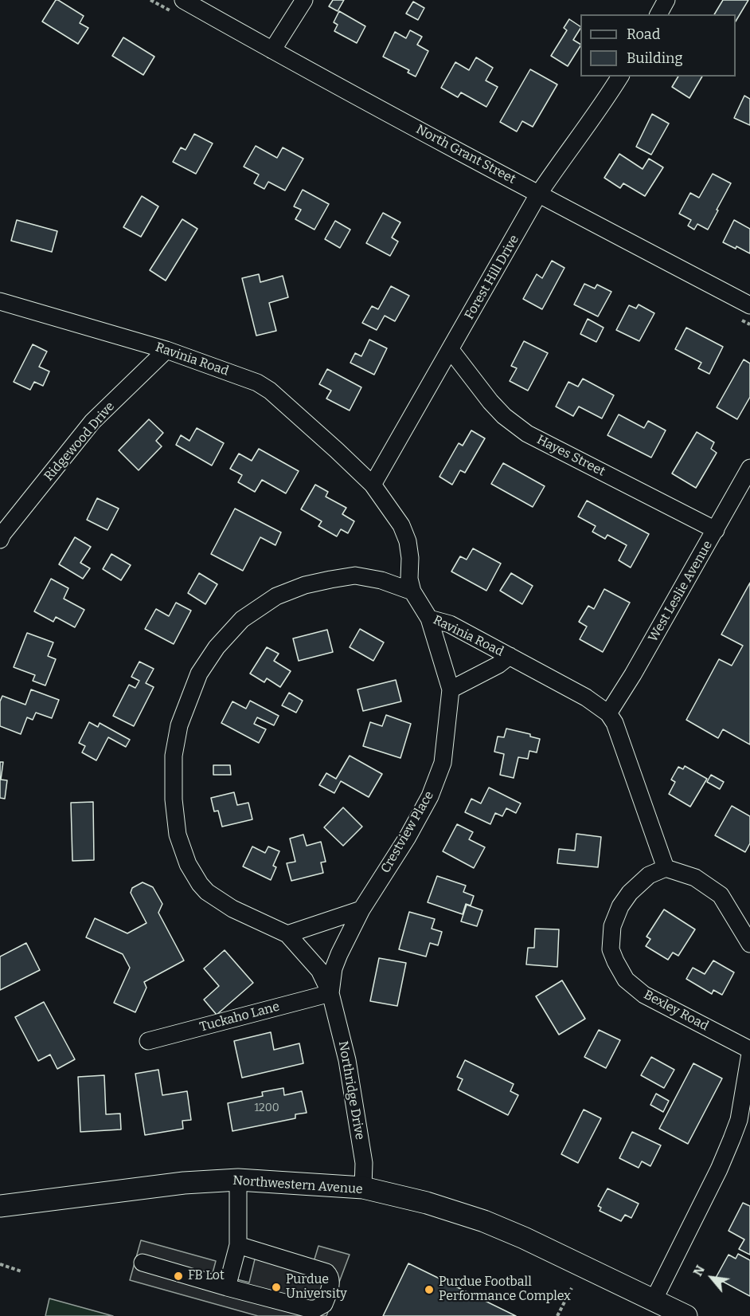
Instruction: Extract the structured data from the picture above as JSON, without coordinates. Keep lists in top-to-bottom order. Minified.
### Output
{"streets":{"main road":["Northwestern Avenue"],"street":["North Grant Street","Forest Hill Drive","Ravinia Road","Ridgewood Drive","Hayes Street","West Leslie Avenue","Crestview Place","Bexley Road","Tuckaho Lane","Northridge Drive"]},"crossings":[["North Grant Street","Forest Hill Drive"],["Forest Hill Drive","Ravinia Road"],["Forest Hill Drive","Hayes Street"],["Ravinia Road","Ridgewood Drive"],["Ravinia Road","West Leslie Avenue"],["Ravinia Road","Crestview Place"],["Ravinia Road","Bexley Road"],["Ravinia Road","Northridge Drive"],["Hayes Street","West Leslie Avenue"],["Crestview Place","Northridge Drive"],["Bexley Road","Northwestern Avenue"],["Tuckaho Lane","Northridge Drive"],["Northridge Drive","Northwestern Avenue"]],"places":["FB Lot","Purdue University","Purdue Football Performance Complex"],"house_numbers":["1200"],"legend":["Road","Building"],"north":"top left"}
